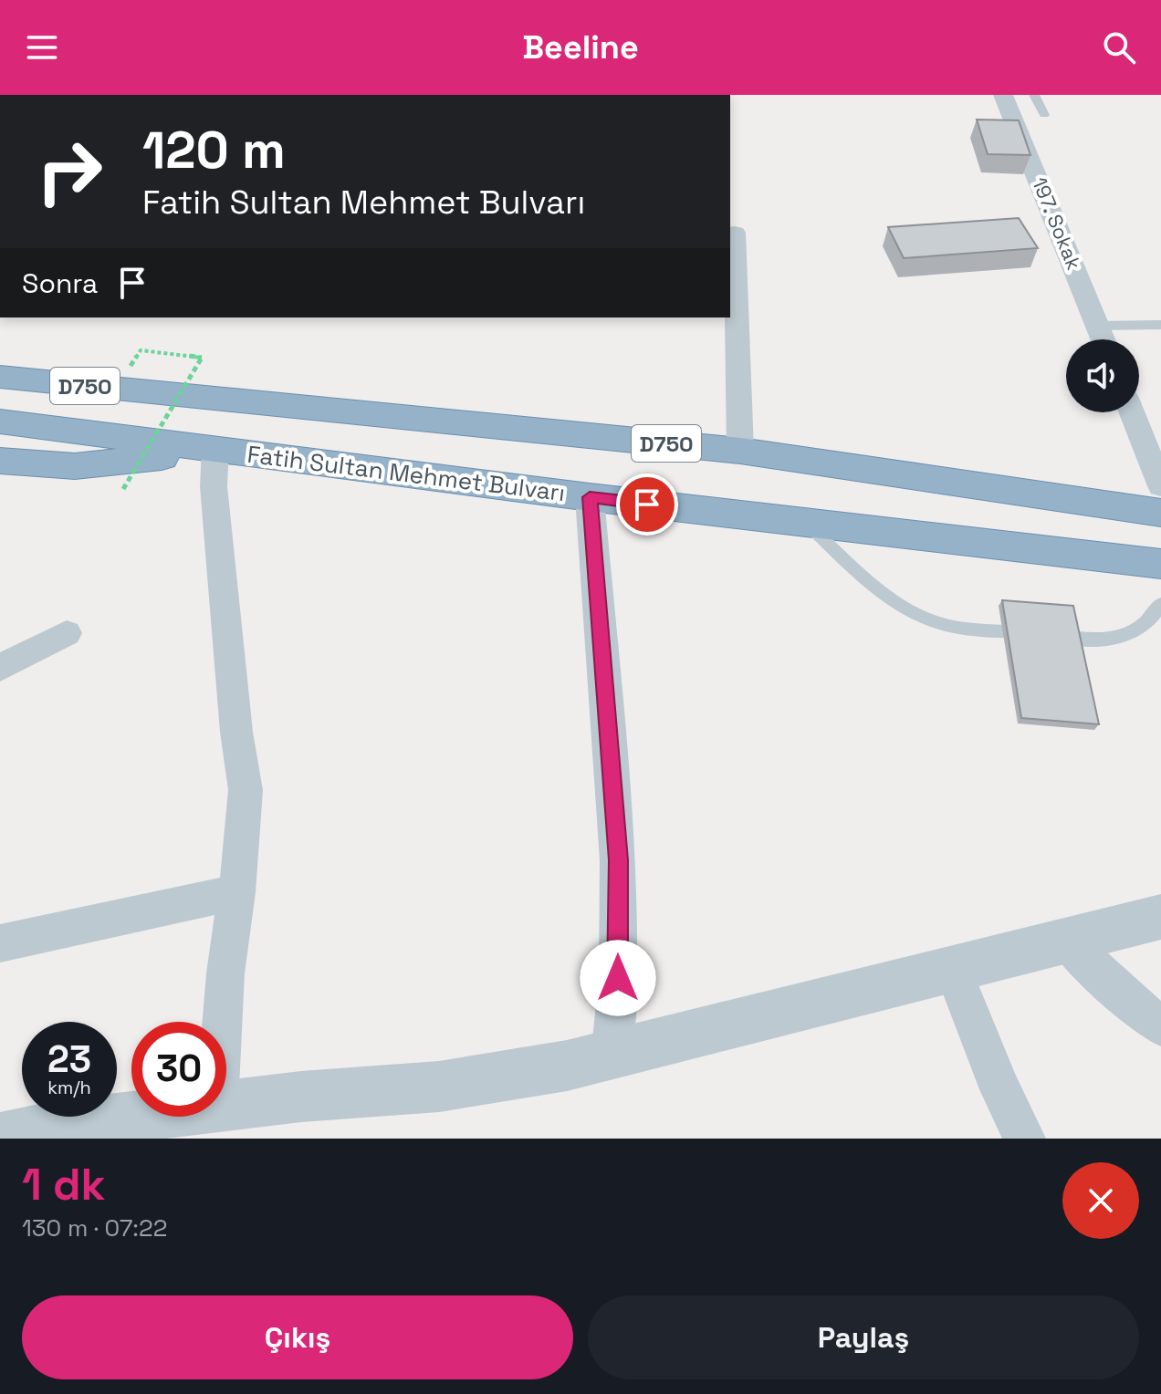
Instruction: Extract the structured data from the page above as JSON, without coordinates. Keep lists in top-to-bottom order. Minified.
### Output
{"streets":{"highway":["D750","Fatih Sultan Mehmet Bulvarı"],"street":["197. Sokak"]},"page":{"header":"Beeline","turn":["120 m","Fatih Sultan Mehmet Bulvarı"],"then":"Sonra","speed":"23 km/h","limit":"30","heading":["1 dk","130 m · 07:22"],"buttons":["Çıkış","Paylaş"]}}
